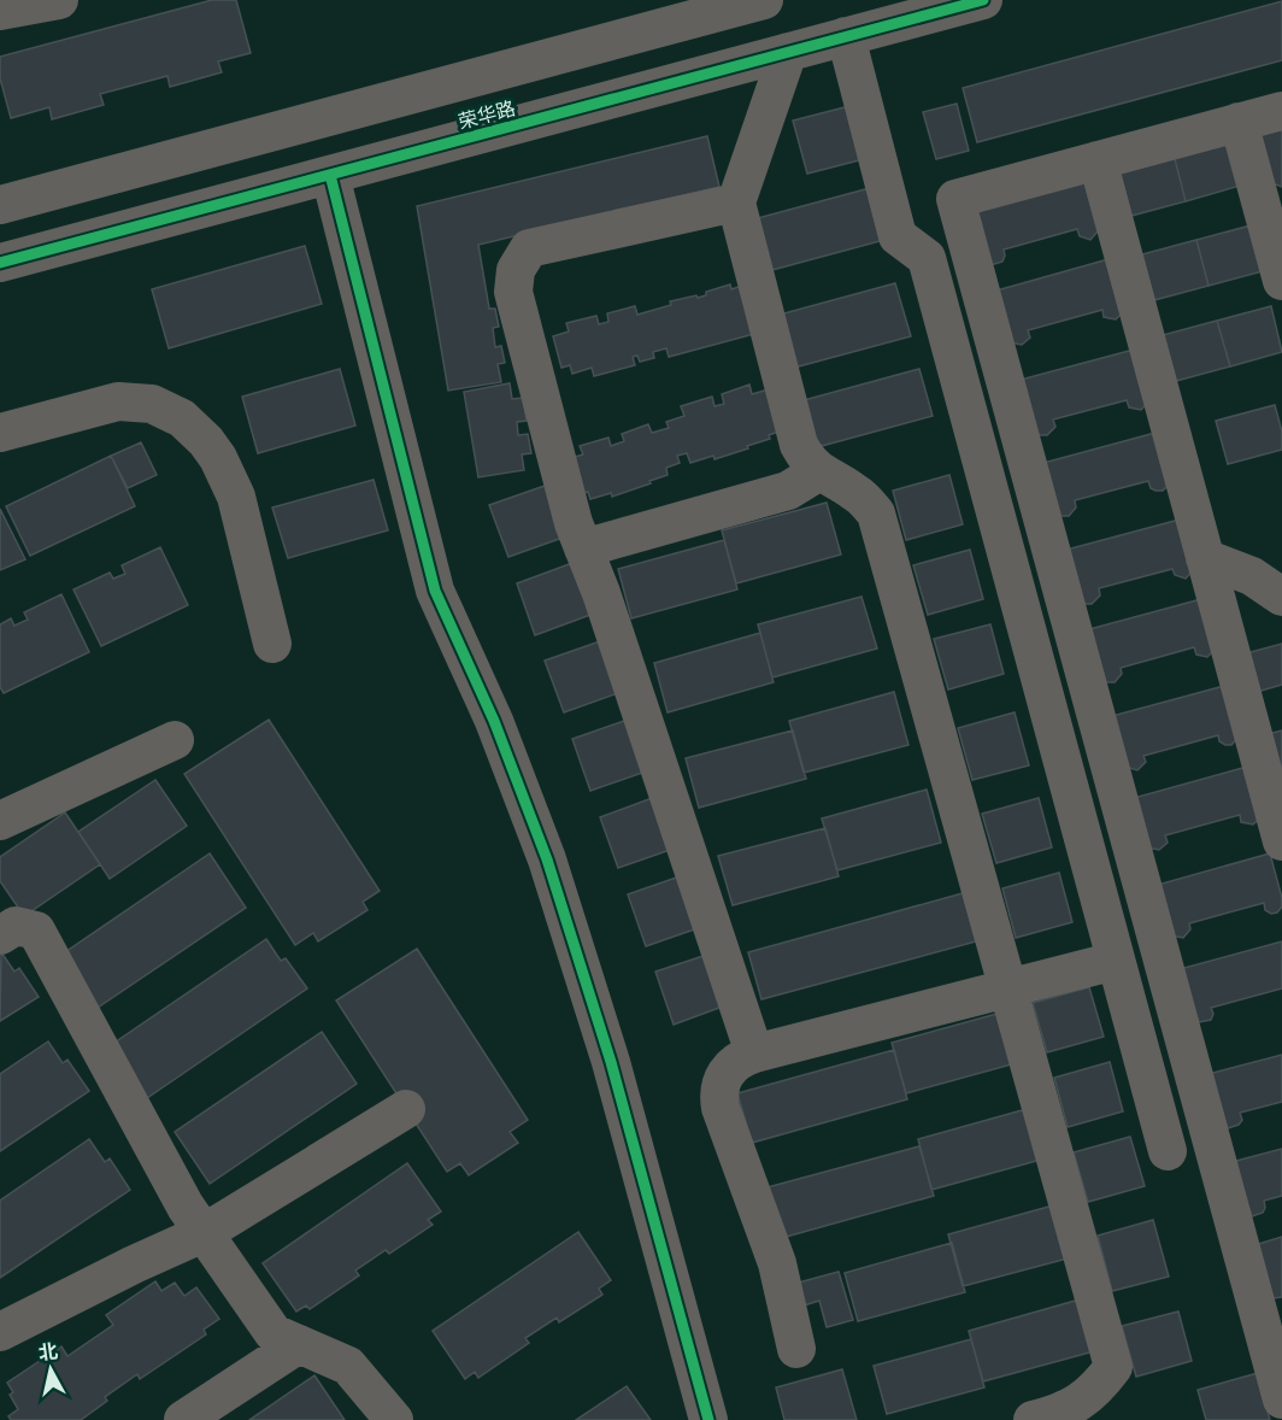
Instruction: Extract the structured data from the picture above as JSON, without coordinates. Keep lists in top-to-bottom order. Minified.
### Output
{"streets":{"street":["荣华路"]},"north":"top"}
